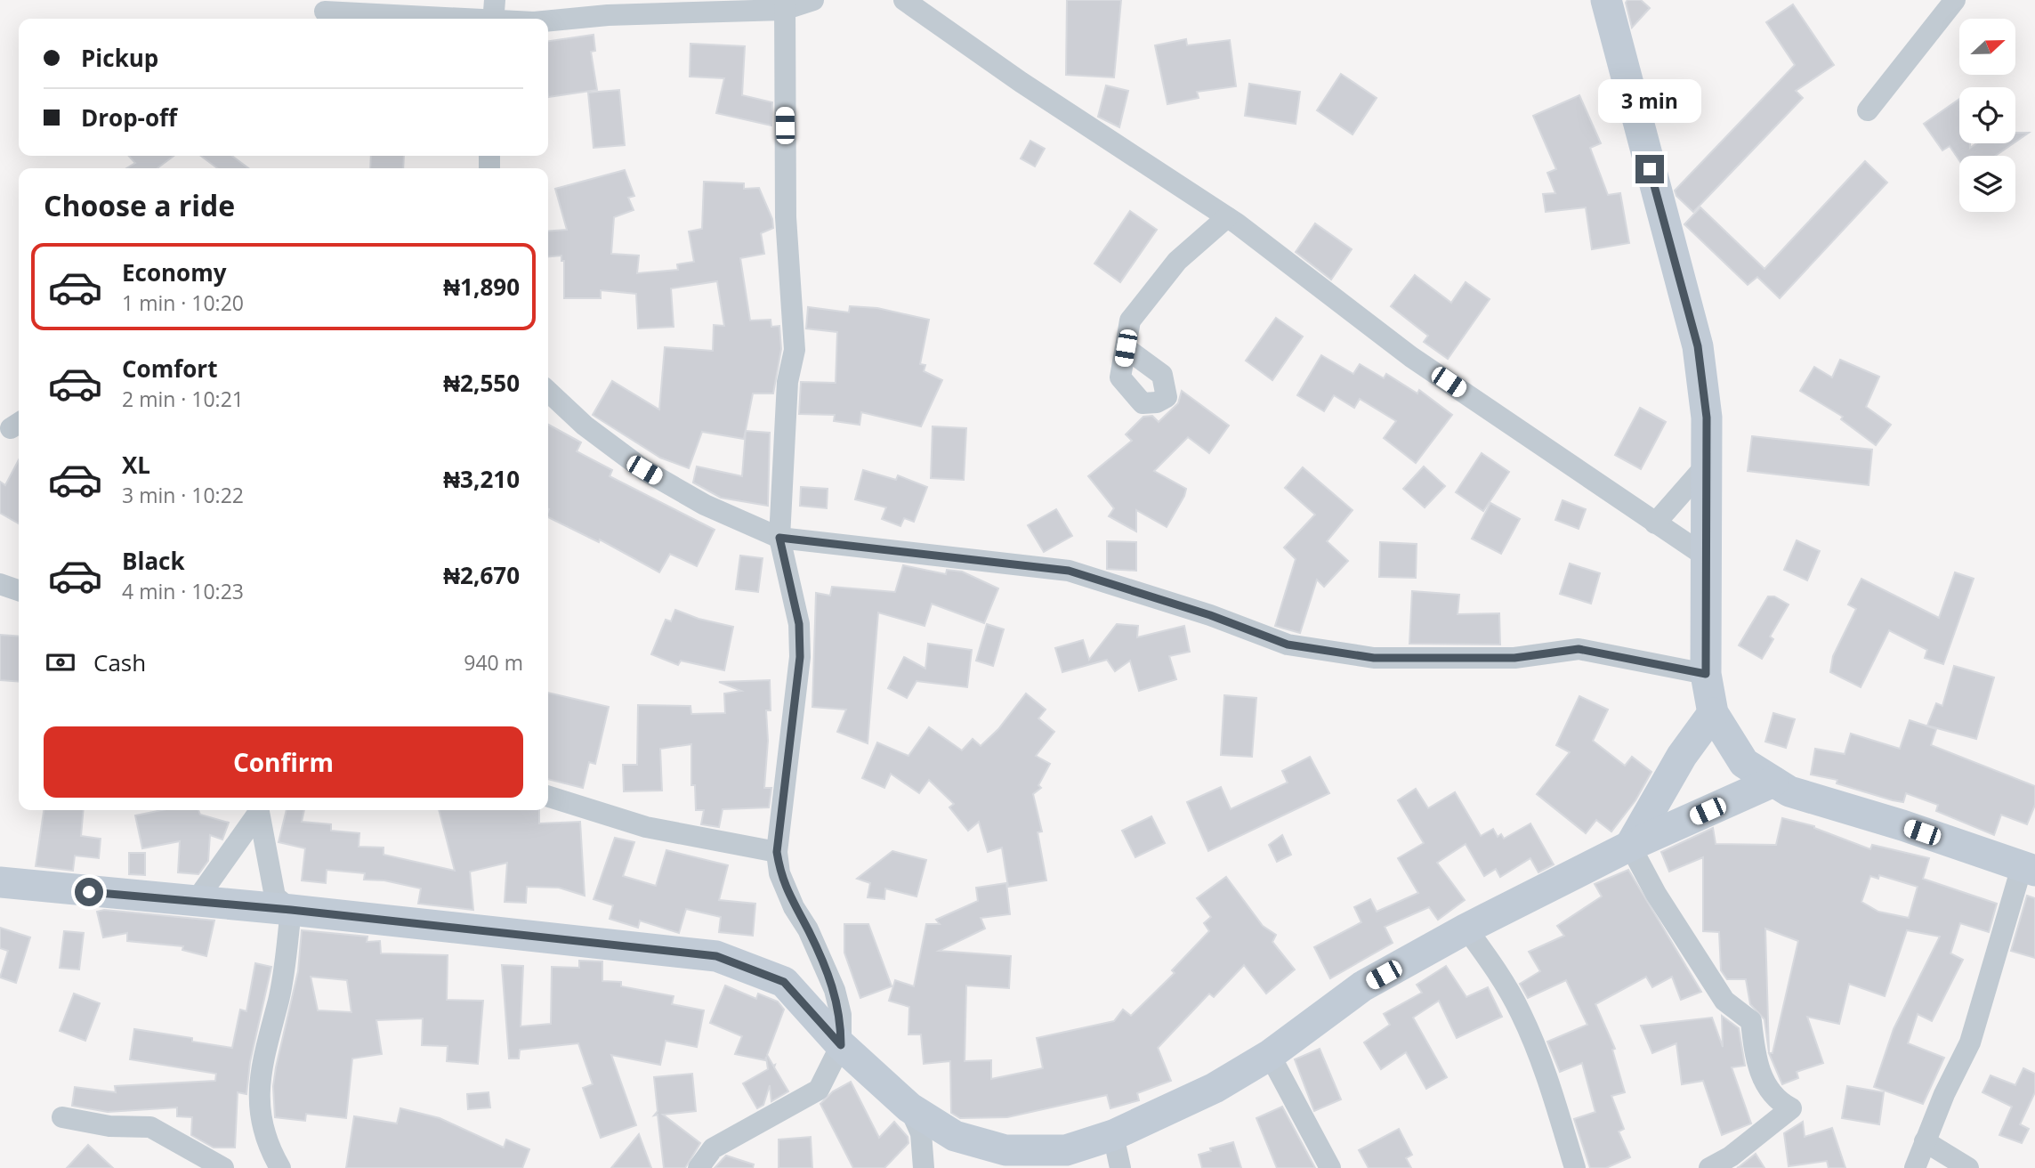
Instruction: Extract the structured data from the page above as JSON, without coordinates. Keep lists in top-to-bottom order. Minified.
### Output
{"north":"right","page":{"banner":["Pickup","Drop-off"],"bubble":"3 min","heading":"Choose a ride","list":[{"name":"Economy","note":"1 min · 10:20","value":"₦1,890"},{"name":"Comfort","note":"2 min · 10:21","value":"₦2,550"},{"name":"XL","note":"3 min · 10:22","value":"₦3,210"},{"name":"Black","note":"4 min · 10:23","value":"₦2,670"}],"pay":["Cash","940 m"],"buttons":"Confirm"}}
